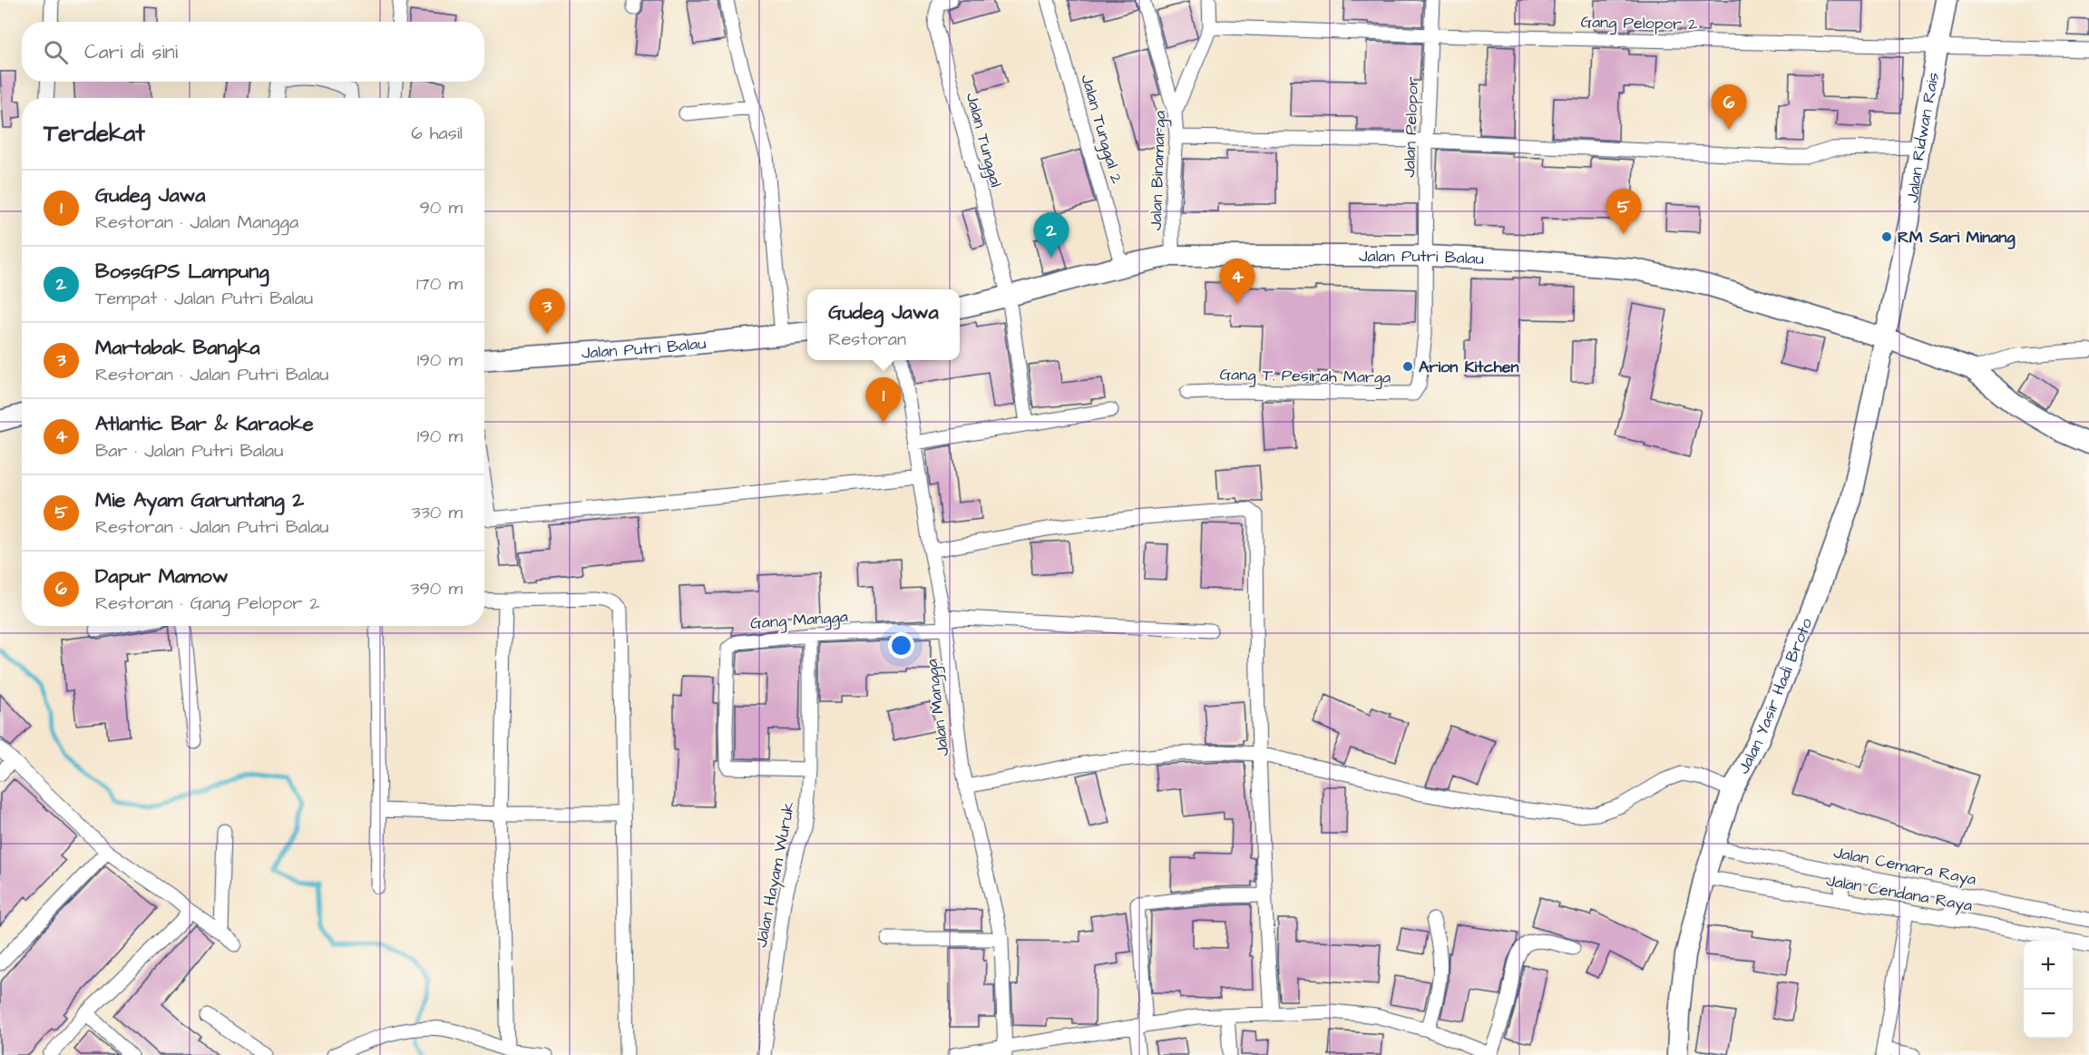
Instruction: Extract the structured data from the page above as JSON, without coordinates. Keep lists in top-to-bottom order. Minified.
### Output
{"streets":{"main road":["Jalan Ridwan Rais","Jalan Putri Balau","Jalan Yasir Hadi Broto"],"street":["Gang Pelopor 2","Jalan Pelopor","Jalan Tunggal 2","Jalan Tunggal","Jalan Binamarga","Gang T. Pesirah Marga","Gang Mangga","Jalan Mangga","Jalan Cemara Raya","Jalan Hayam Wuruk","Jalan Cendana Raya"]},"crossings":[["Gang Pelopor 2","Jalan Pelopor"],["Gang Pelopor 2","Jalan Ridwan Rais"],["Gang Pelopor 2","Jalan Binamarga"],["Jalan Pelopor","Jalan Putri Balau"],["Jalan Pelopor","Gang T. Pesirah Marga"],["Jalan Tunggal 2","Jalan Putri Balau"],["Jalan Ridwan Rais","Jalan Putri Balau"],["Jalan Ridwan Rais","Jalan Yasir Hadi Broto"],["Jalan Tunggal","Jalan Putri Balau"],["Jalan Binamarga","Jalan Putri Balau"],["Jalan Putri Balau","Gang T. Pesirah Marga"],["Jalan Putri Balau","Jalan Yasir Hadi Broto"],["Gang Mangga","Jalan Mangga"],["Gang Mangga","Jalan Hayam Wuruk"],["Jalan Yasir Hadi Broto","Jalan Cemara Raya"],["Jalan Yasir Hadi Broto","Jalan Cendana Raya"]],"places":["RM Sari Minang","Arion Kitchen"],"page":{"search":"Cari di sini","pins":["6","5","2","4","3","1"],"heading":["Terdekat","6 hasil"],"list":[{"mark":"1","name":"Gudeg Jawa","note":"Restoran · Jalan Mangga","value":"90 m"},{"mark":"2","name":"BossGPS Lampung","note":"Tempat · Jalan Putri Balau","value":"170 m"},{"mark":"3","name":"Martabak Bangka","note":"Restoran · Jalan Putri Balau","value":"190 m"},{"mark":"4","name":"Atlantic Bar & Karaoke","note":"Bar · Jalan Putri Balau","value":"190 m"},{"mark":"5","name":"Mie Ayam Garuntang 2","note":"Restoran · Jalan Putri Balau","value":"330 m"},{"mark":"6","name":"Dapur Mamow","note":"Restoran · Gang Pelopor 2","value":"390 m"}],"popup":["Gudeg Jawa","Restoran"],"map_buttons":["+","−"]}}
